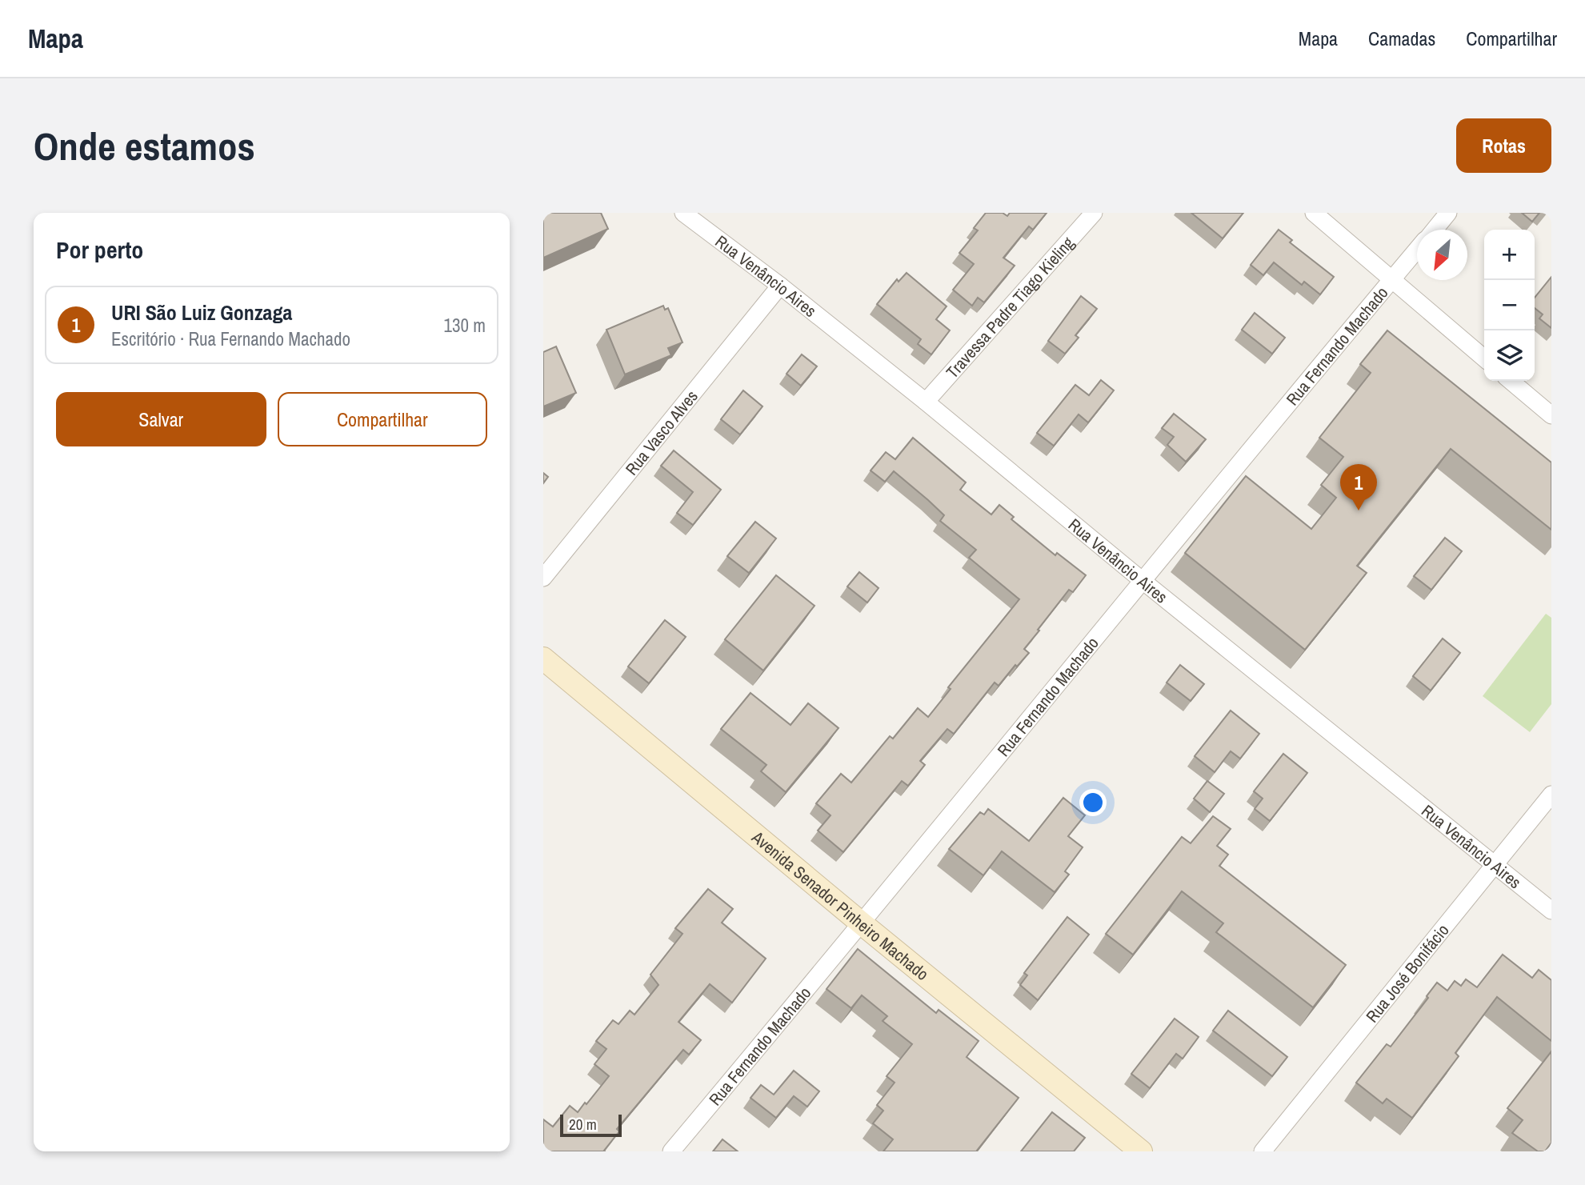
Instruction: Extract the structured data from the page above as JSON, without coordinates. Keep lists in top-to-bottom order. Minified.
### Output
{"streets":{"main road":["Avenida Senador Pinheiro Machado"],"street":["Rua Venâncio Aires","Travessa Padre Tiago Kieling","Rua Fernando Machado","Rua Vasco Alves","Rua José Bonifácio"]},"crossings":[["Rua Venâncio Aires","Travessa Padre Tiago Kieling"],["Rua Venâncio Aires","Rua Fernando Machado"],["Rua Venâncio Aires","Rua Vasco Alves"],["Rua Venâncio Aires","Rua José Bonifácio"],["Rua Fernando Machado","Avenida Senador Pinheiro Machado"]],"scale_bar":"20 m","north":"bottom left","page":{"header":"Mapa","nav":["Mapa","Camadas","Compartilhar"],"buttons":["Rotas",["Salvar","Compartilhar"]],"title":"Onde estamos","heading":"Por perto","map_buttons":["+","−"],"list":[{"mark":"1","name":"URI São Luiz Gonzaga","note":"Escritório · Rua Fernando Machado","value":"130 m"}],"pins":"1","scale":"20 m"}}
